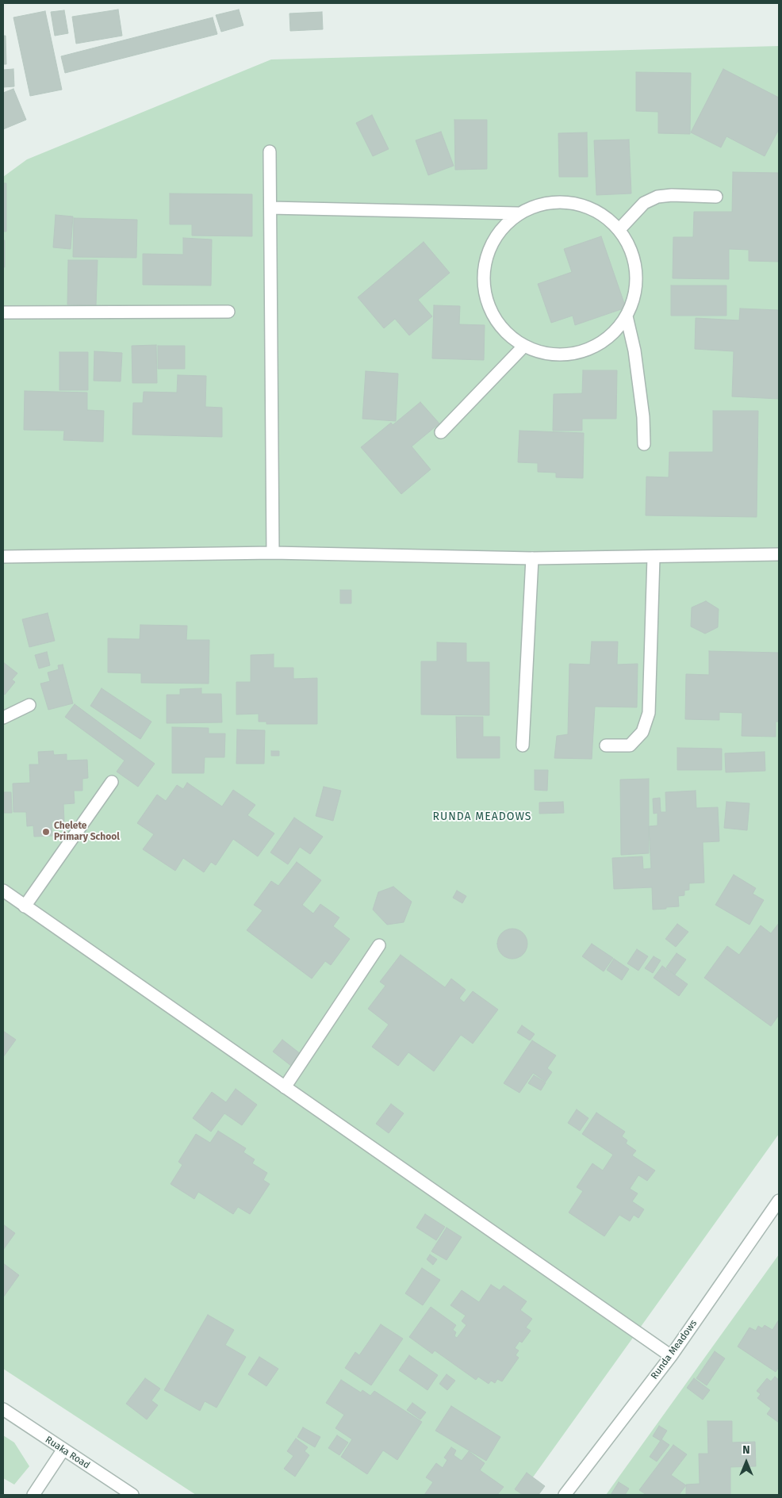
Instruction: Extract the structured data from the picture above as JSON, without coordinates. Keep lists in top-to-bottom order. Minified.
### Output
{"streets":{"street":["Runda Meadows","Ruaka Road"]},"districts":["RUNDA MEADOWS"],"places":["Chelete Primary School"],"north":"top"}
